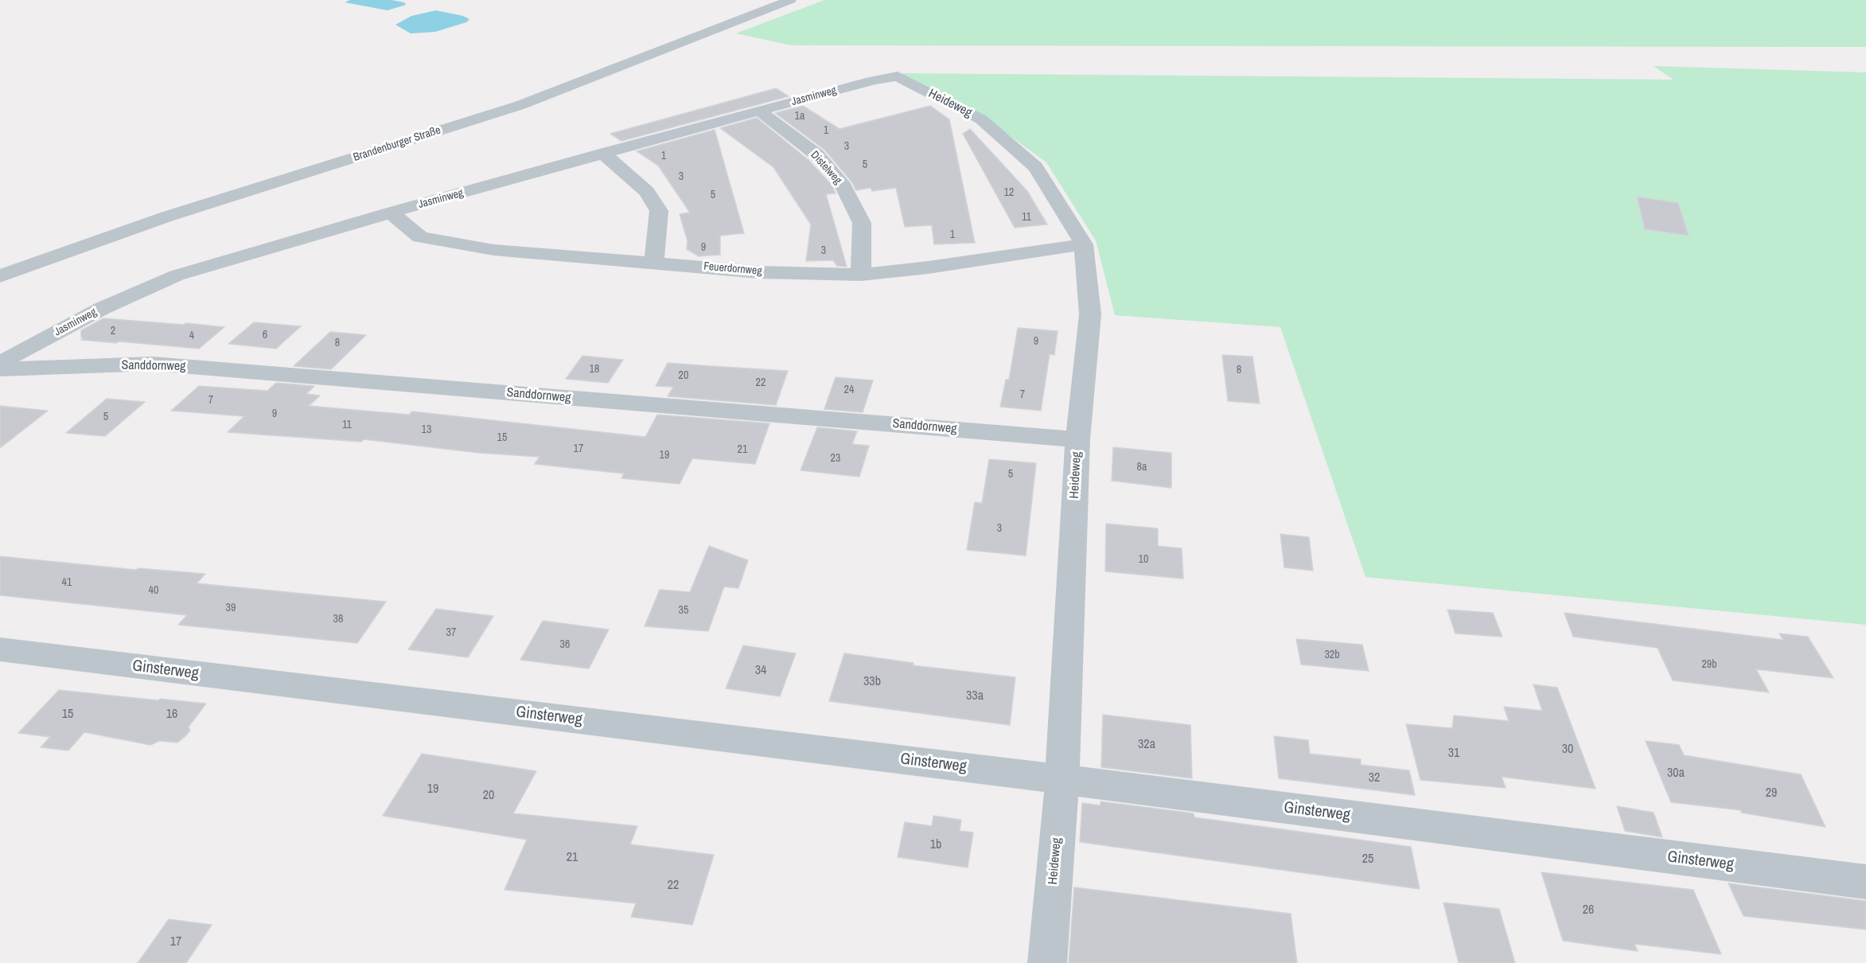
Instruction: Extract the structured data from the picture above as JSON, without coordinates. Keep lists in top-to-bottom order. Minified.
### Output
{"streets":{"street":["Jasminweg","Heideweg","Brandenburger Straße","Distelweg","Feuerdornweg","Sanddornweg","Ginsterweg"]},"crossings":[["Jasminweg","Heideweg"],["Jasminweg","Distelweg"],["Jasminweg","Feuerdornweg"],["Heideweg","Feuerdornweg"],["Heideweg","Sanddornweg"],["Heideweg","Ginsterweg"],["Distelweg","Feuerdornweg"]],"house_numbers":["1a","1","3","1","5","3","12","5","11","1","9","3","2","6","4","9","8","18","8","20","22","24","7","7","9","5","11","13","15","17","21","19","23","8a","5","3","10","41","40","39","35","38","37","36","32b","29b","34","33b","33a","15","16","32a","30","31","30a","32","19","29","20","1b","21","25","22","26","17"]}
